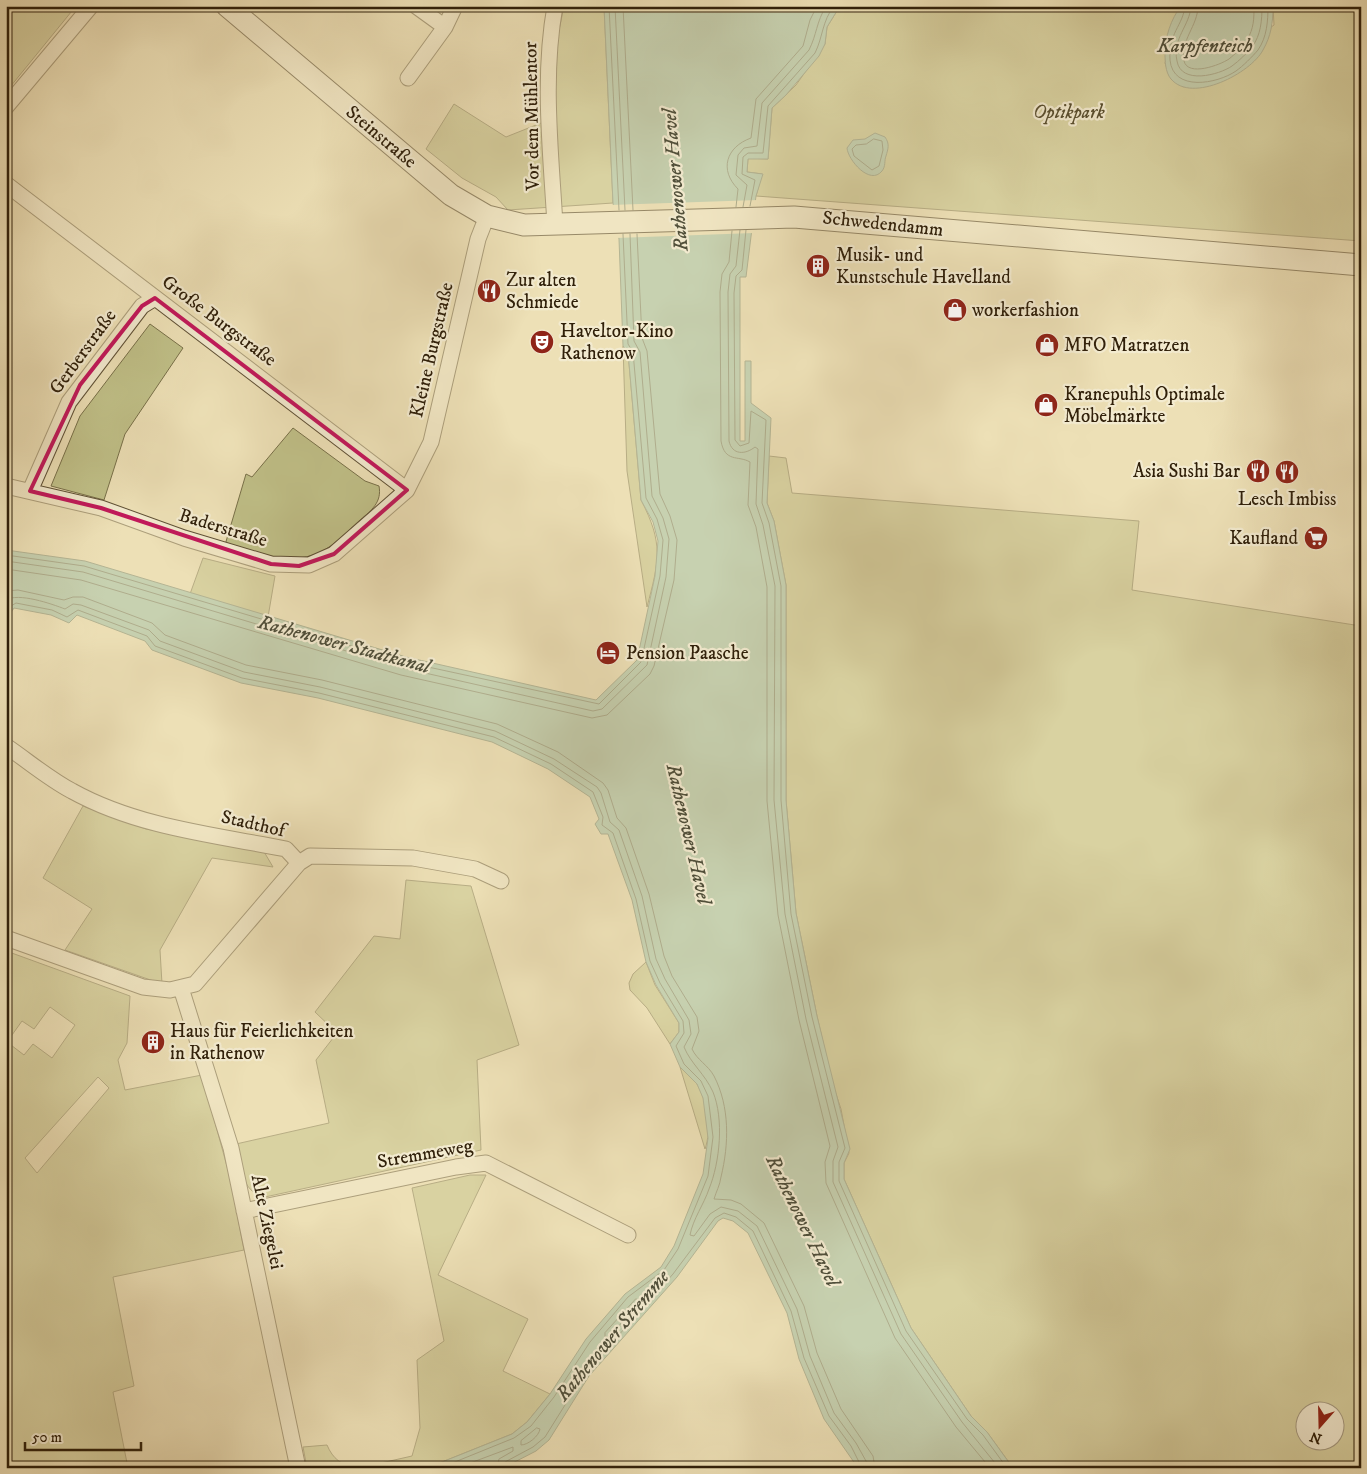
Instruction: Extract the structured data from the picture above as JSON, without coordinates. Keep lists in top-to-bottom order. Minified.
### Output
{"streets":{"main road":["Steinstraße","Schwedendamm"],"street":["Vor dem Mühlentor","Große Burgstraße","Kleine Burgstraße","Gerberstraße","Baderstraße","Stadthof","Stremmeweg","Alte Ziegelei"]},"crossings":[["Vor dem Mühlentor","Steinstraße"],["Vor dem Mühlentor","Schwedendamm"],["Steinstraße","Schwedendamm"],["Steinstraße","Kleine Burgstraße"],["Große Burgstraße","Kleine Burgstraße"],["Große Burgstraße","Gerberstraße"],["Große Burgstraße","Baderstraße"],["Kleine Burgstraße","Baderstraße"],["Gerberstraße","Baderstraße"],["Stremmeweg","Alte Ziegelei"]],"water":["Karpfenteich","Rathenower Havel","Rathenower Stadtkanal","Rathenower Stremme"],"parks":["Optikpark"],"places":{"building":["Musik- und Kunstschule Havelland","Haus für Feierlichkeiten in Rathenow"],"restaurant":["Zur alten Schmiede","Asia Sushi Bar","Lesch Imbiss"],"shop":["workerfashion","MFO Matratzen","Kranepuhls Optimale Möbelmärkte"],"theatre":["Haveltor-Kino Rathenow"],"supermarket":["Kaufland"],"hotel":["Pension Paasche"]},"scale_bar":"50 m","north":"bottom"}
